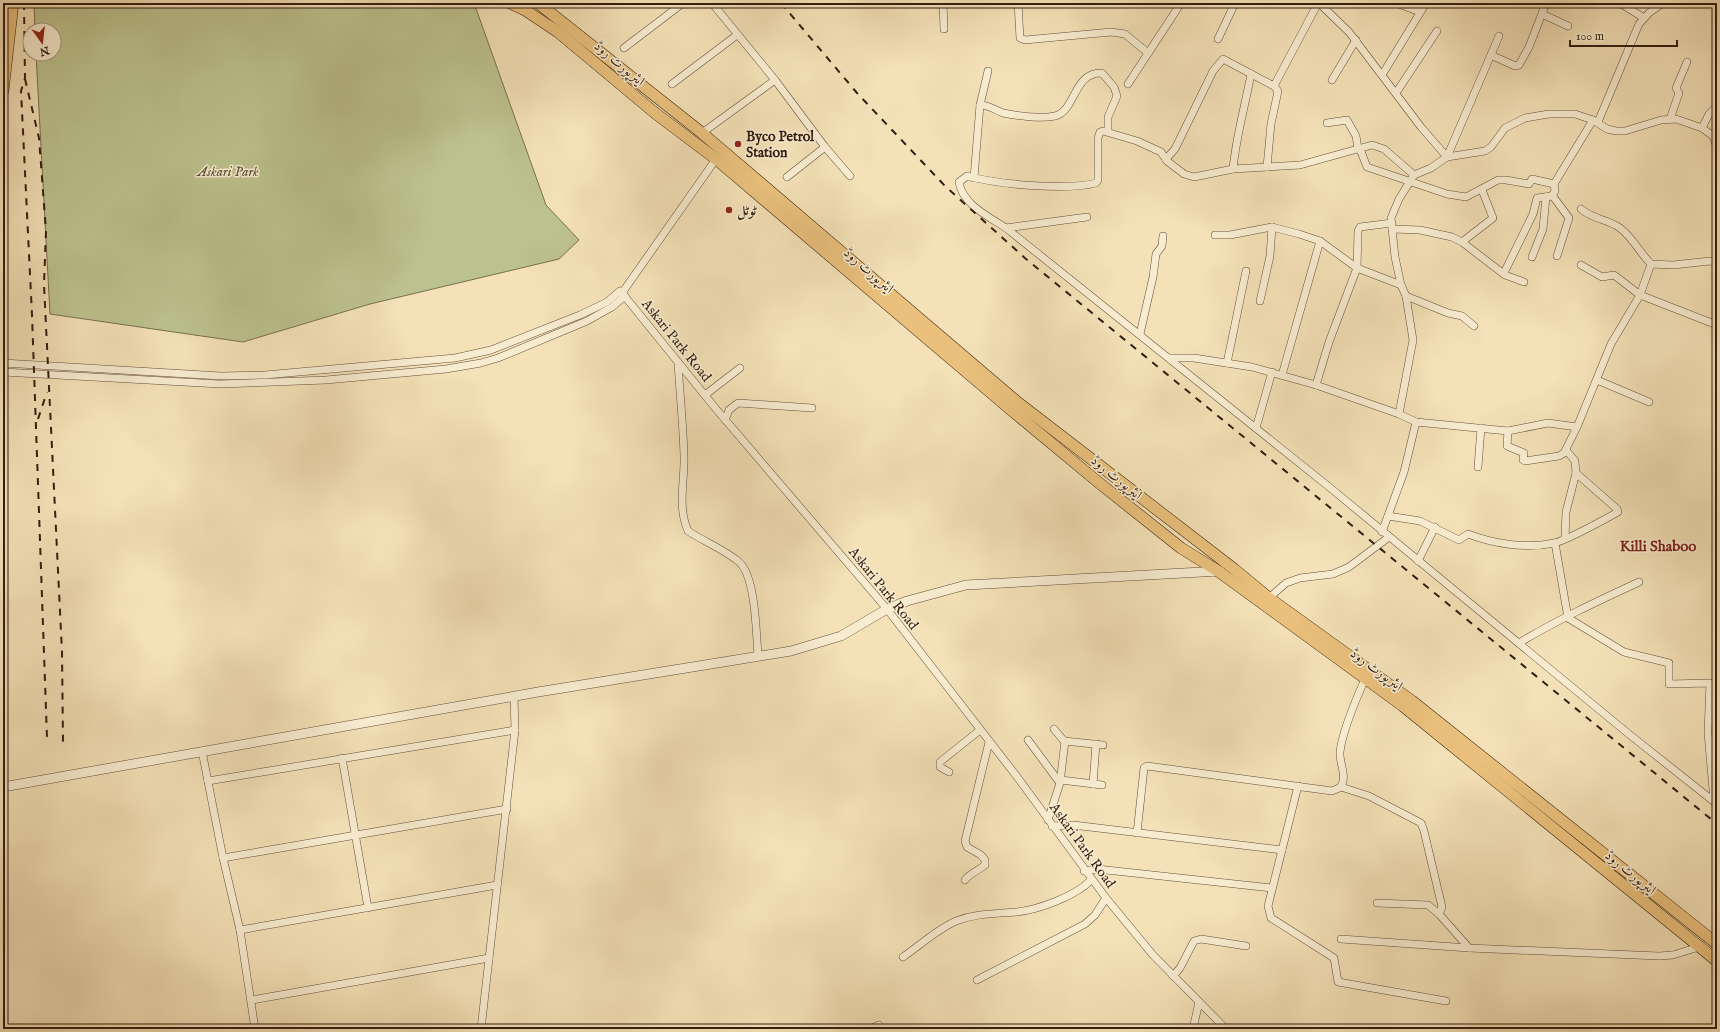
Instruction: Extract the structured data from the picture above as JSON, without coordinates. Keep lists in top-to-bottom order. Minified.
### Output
{"streets":{"main road":["ایئرپورٹ روڈ"],"street":["Askari Park Road"]},"crossings":[["ایئرپورٹ روڈ","Askari Park Road"]],"districts":["Killi Shaboo"],"parks":["Askari Park"],"places":["Byco Petrol Station","ٹوٹل"],"scale_bar":"100 m","north":"bottom"}
